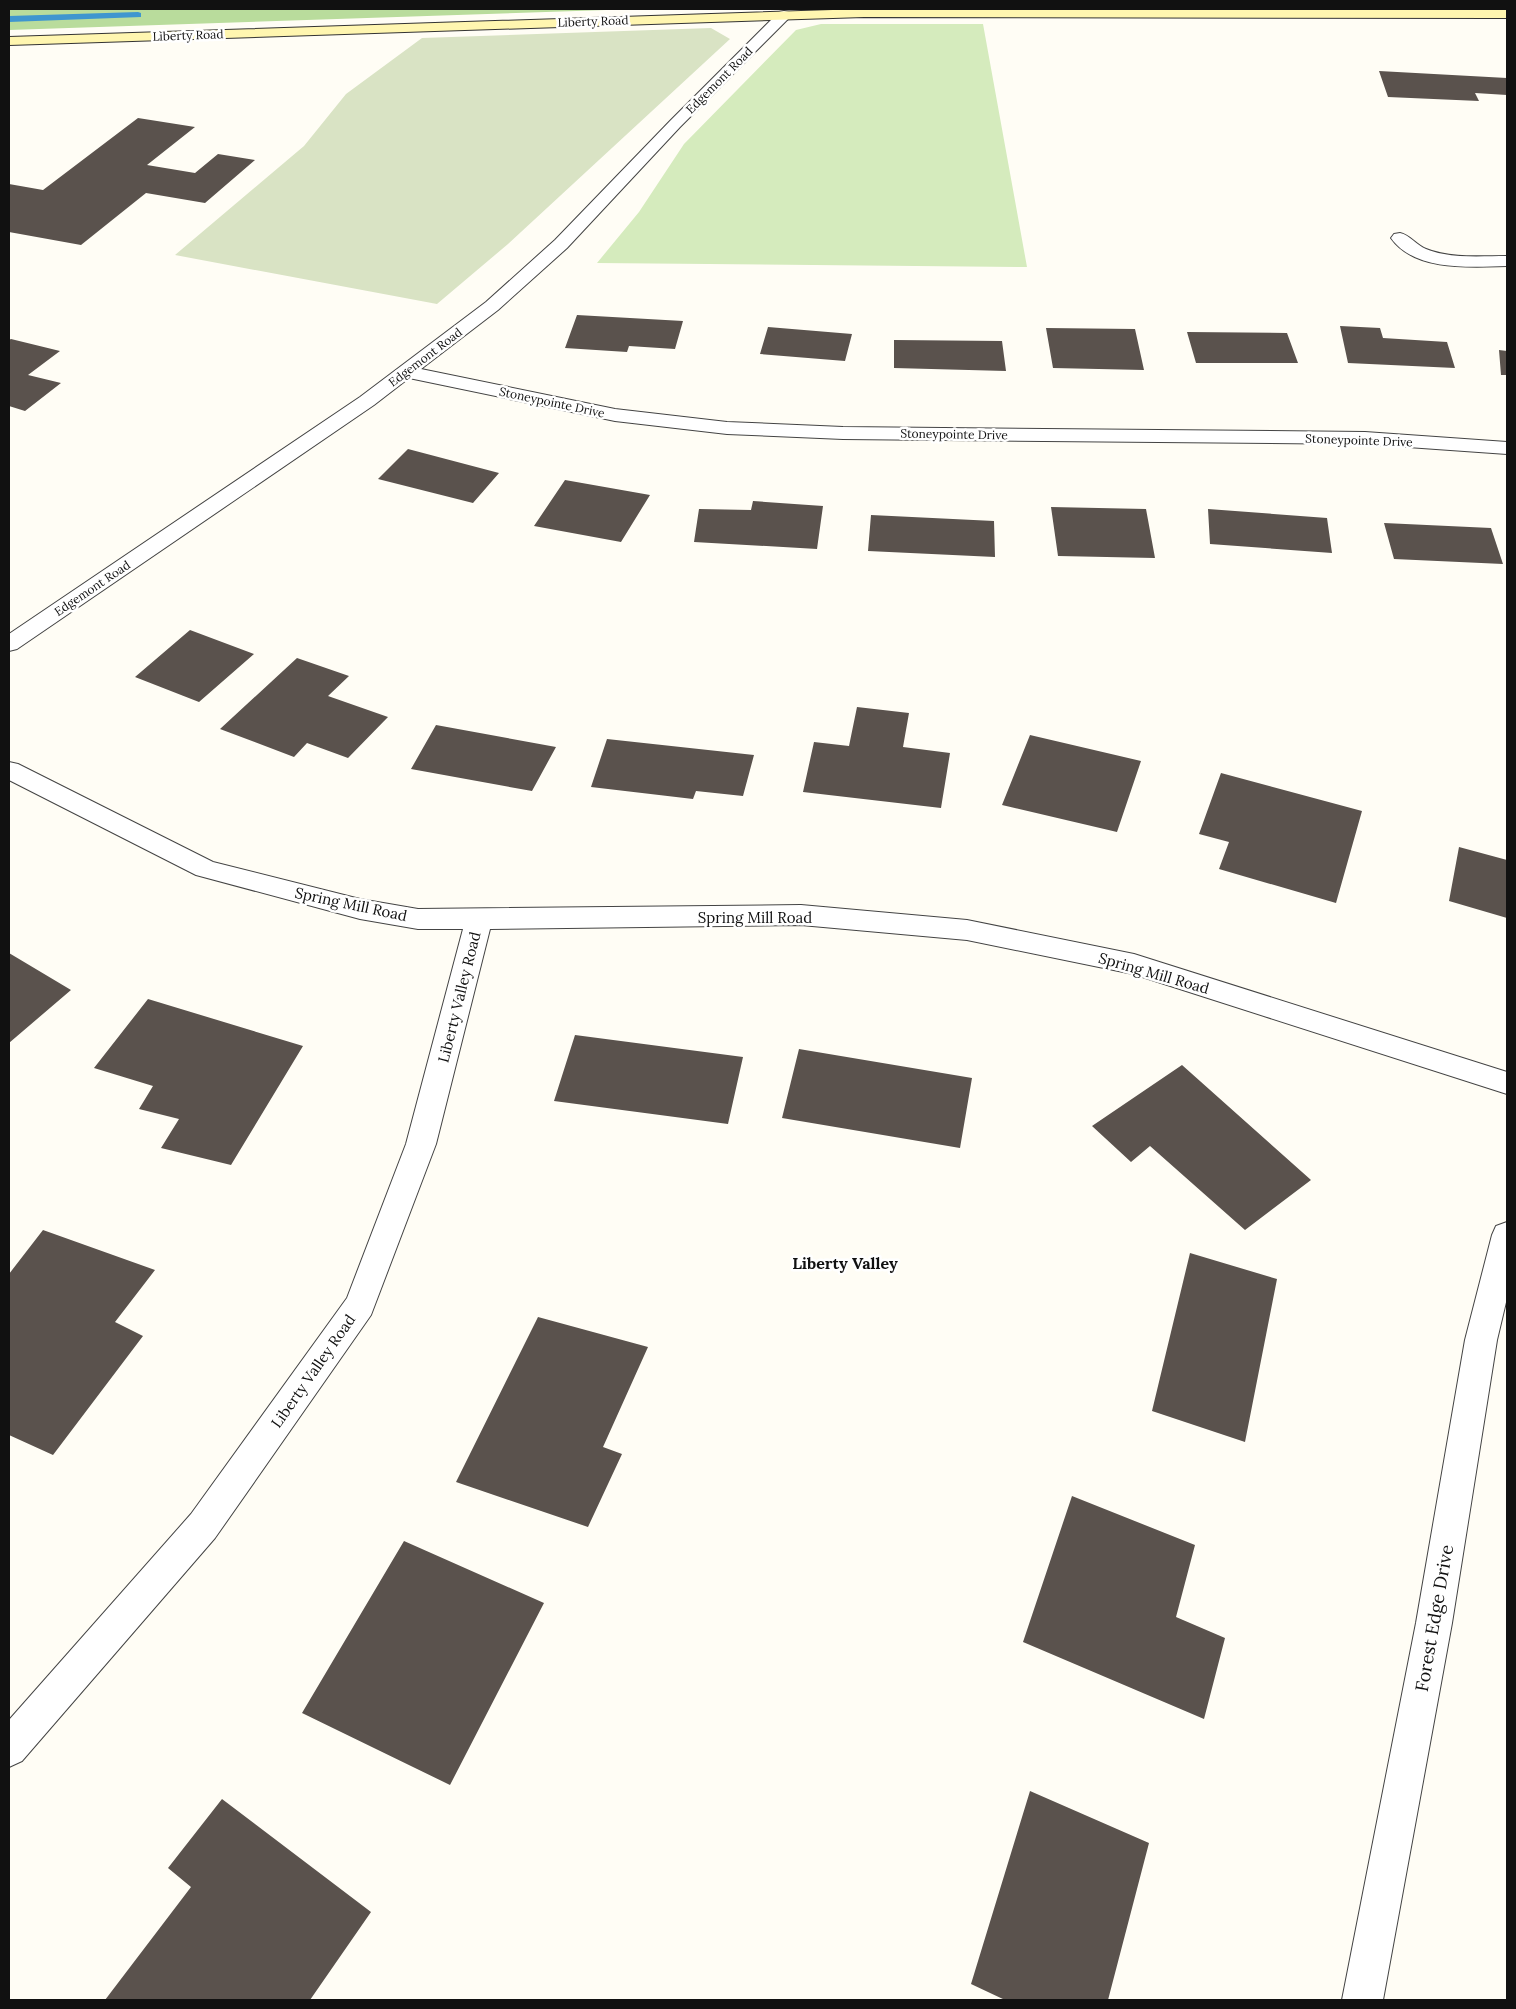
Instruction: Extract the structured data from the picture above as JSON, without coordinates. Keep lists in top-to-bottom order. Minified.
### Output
{"streets":{"street":["Liberty Road","Edgemont Road","Stoneypointe Drive","Spring Mill Road","Liberty Valley Road","Forest Edge Drive"]},"crossings":[["Liberty Road","Edgemont Road"],["Edgemont Road","Stoneypointe Drive"],["Spring Mill Road","Liberty Valley Road"]],"districts":["Liberty Valley"]}
